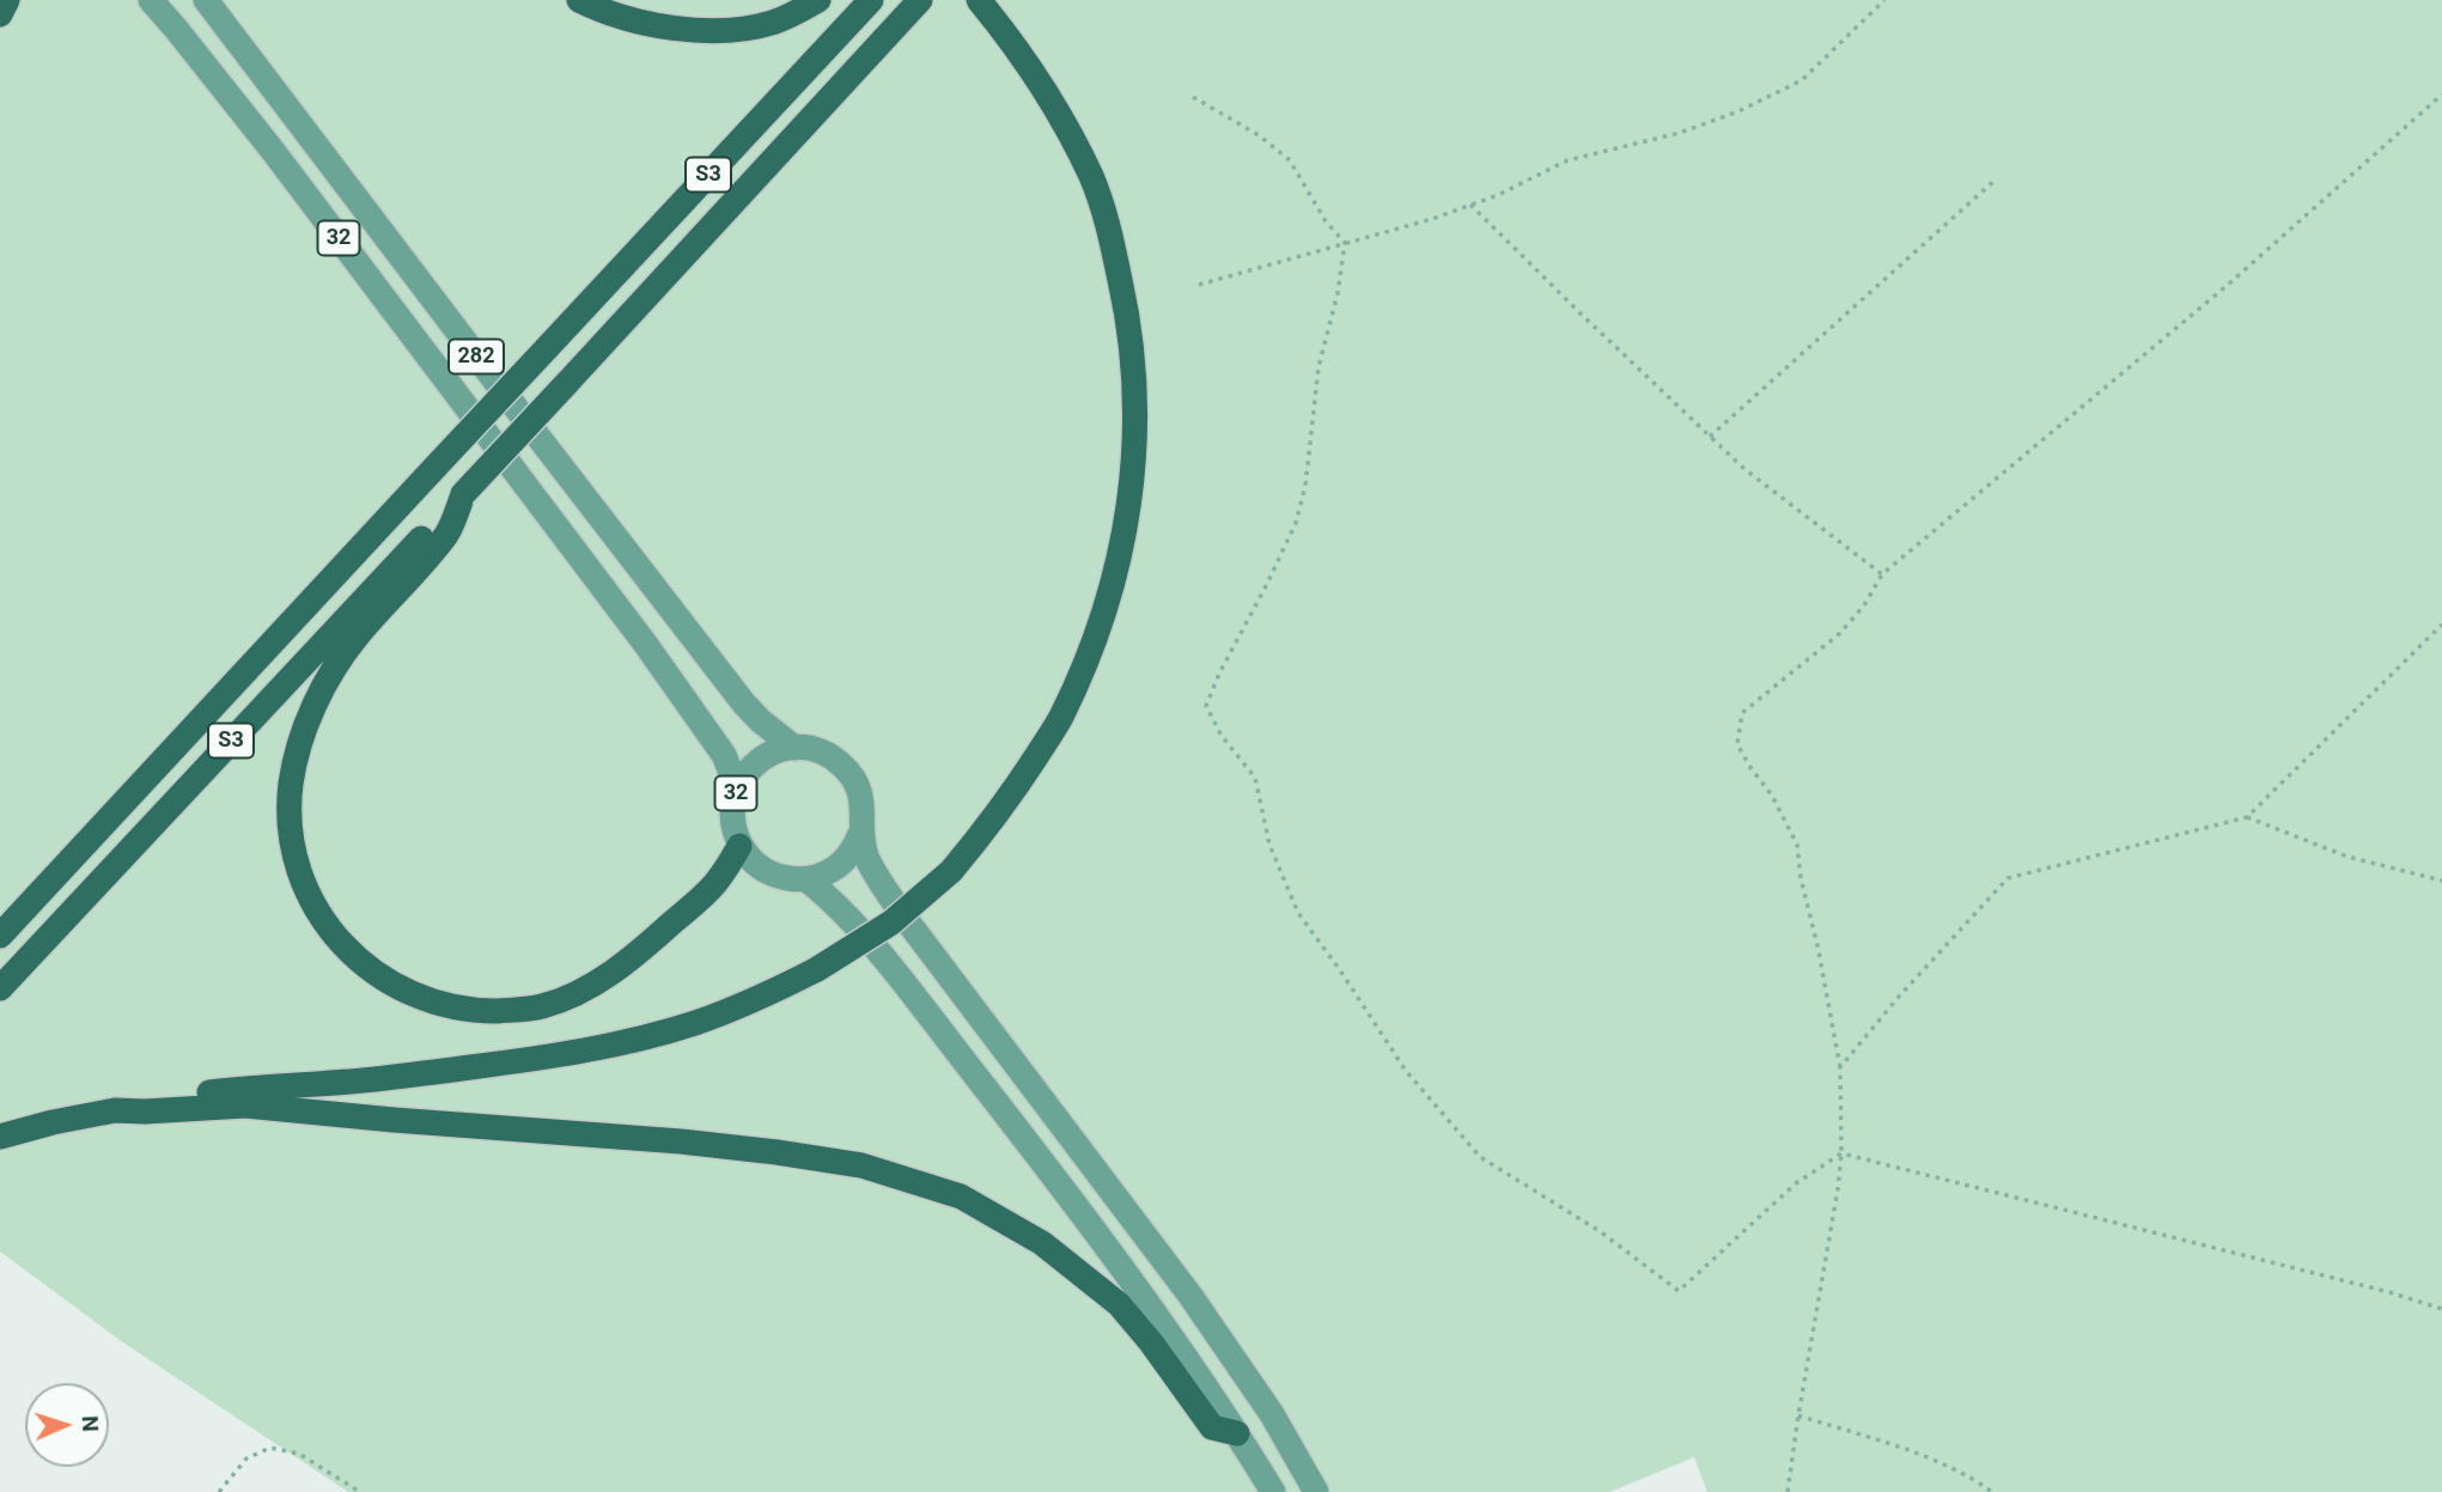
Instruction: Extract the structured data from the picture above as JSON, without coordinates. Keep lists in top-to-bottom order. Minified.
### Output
{"streets":{"highway":["S3"],"main road":["32","282"]},"crossings":[["32","282"]],"north":"right"}
